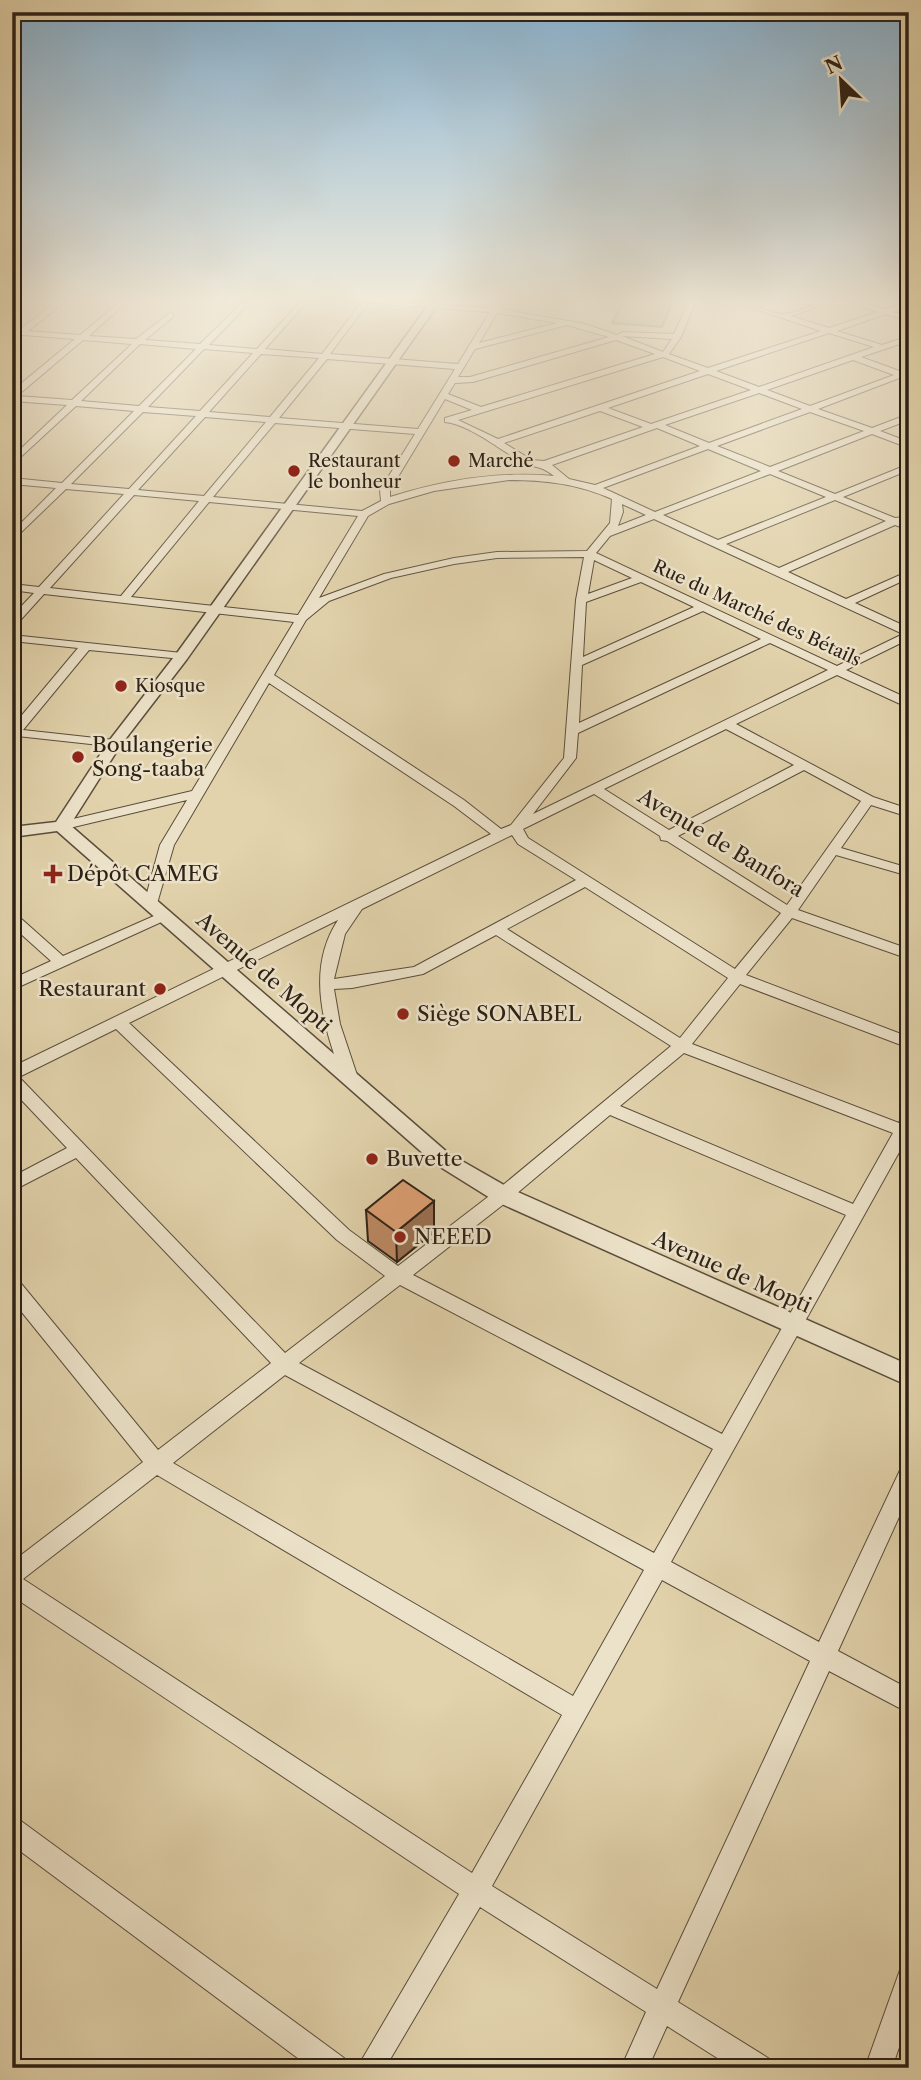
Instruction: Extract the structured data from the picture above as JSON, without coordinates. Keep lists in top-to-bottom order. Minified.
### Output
{"streets":{"street":["Rue du Marché des Bétails","Avenue de Banfora","Avenue de Mopti"]},"places":{"other":["Marché","Restaurant le bonheur","Kiosque","Boulangerie Song-taaba","Restaurant","Siège SONABEL","Buvette","NEEED"],"health":["Dépôt CAMEG"]},"north":"top left"}
